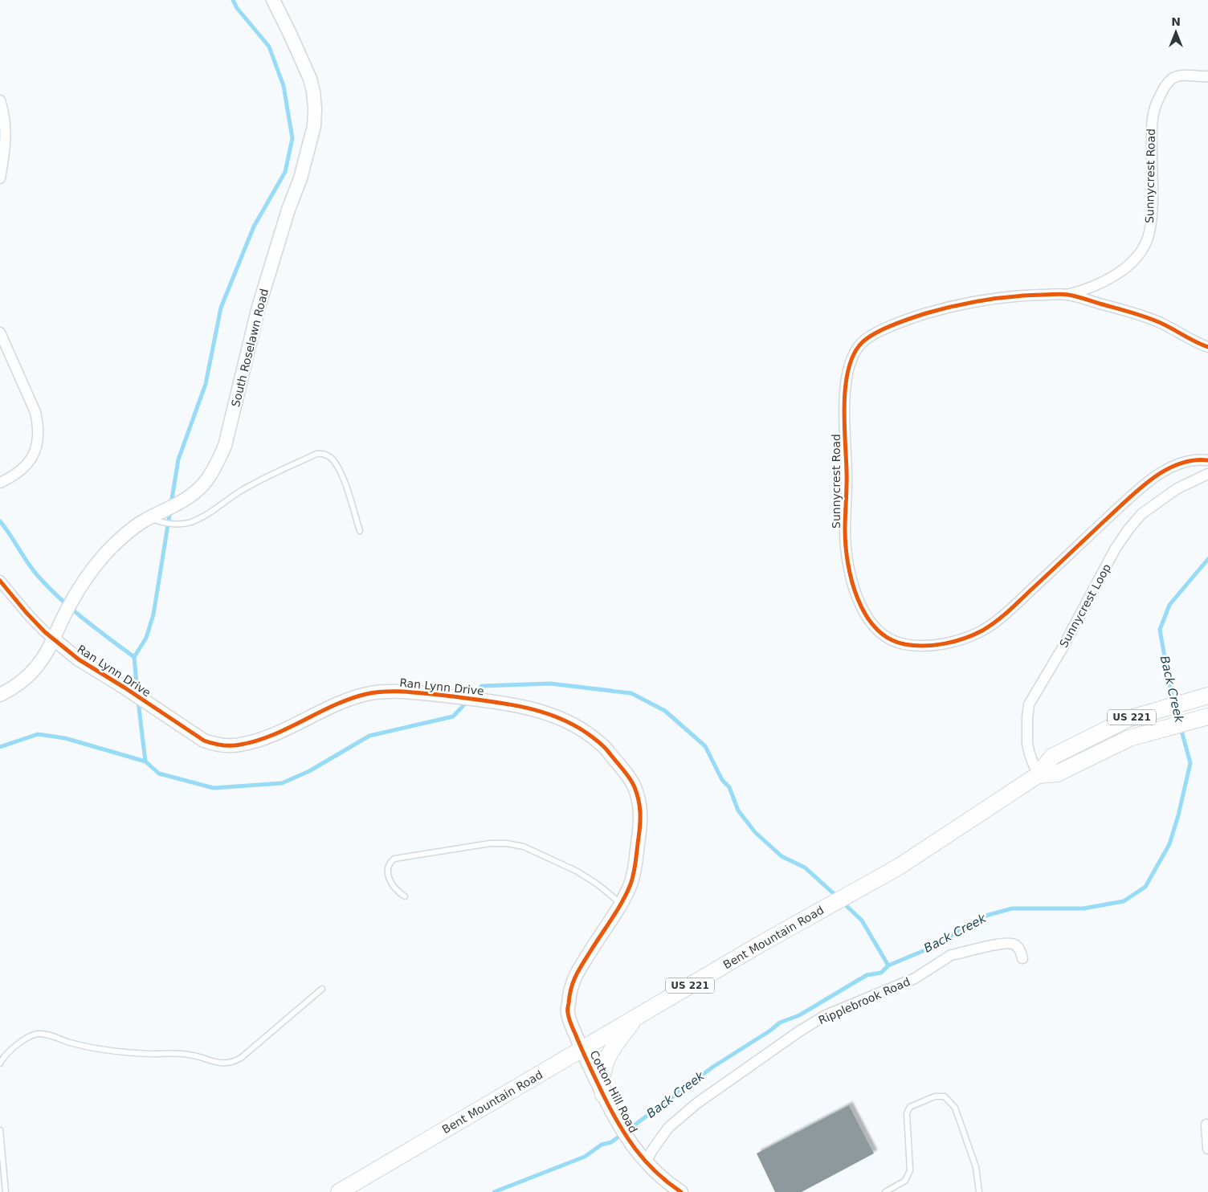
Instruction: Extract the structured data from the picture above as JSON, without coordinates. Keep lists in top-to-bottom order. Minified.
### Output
{"streets":{"main road":["US 221","Bent Mountain Road"],"street":["Sunnycrest Road","South Roselawn Road","Sunnycrest Loop","Ran Lynn Drive","Ripplebrook Road","Cotton Hill Road"]},"crossings":[["South Roselawn Road","Ran Lynn Drive"],["Sunnycrest Loop","Bent Mountain Road"],["Ran Lynn Drive","Bent Mountain Road"],["Ran Lynn Drive","Cotton Hill Road"],["Bent Mountain Road","Cotton Hill Road"],["Ripplebrook Road","Cotton Hill Road"]],"water":["Back Creek"],"north":"top"}
